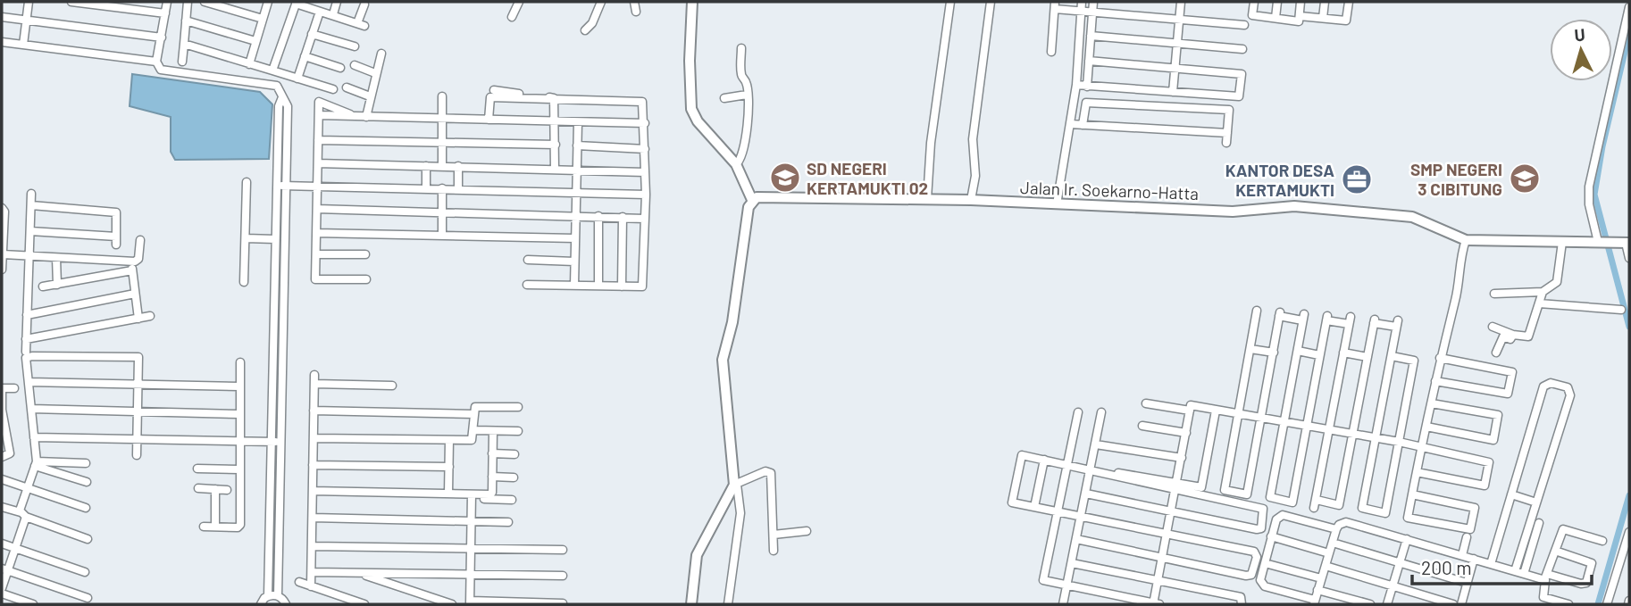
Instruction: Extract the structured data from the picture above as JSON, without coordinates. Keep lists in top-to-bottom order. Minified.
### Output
{"streets":{"main road":["Jalan Ir. Soekarno-Hatta"]},"places":{"school or university":["SD NEGERI KERTAMUKTI 02","SMP NEGERI 3 CIBITUNG"],"office":["KANTOR DESA KERTAMUKTI"]},"scale_bar":"200 m","north":"top"}
